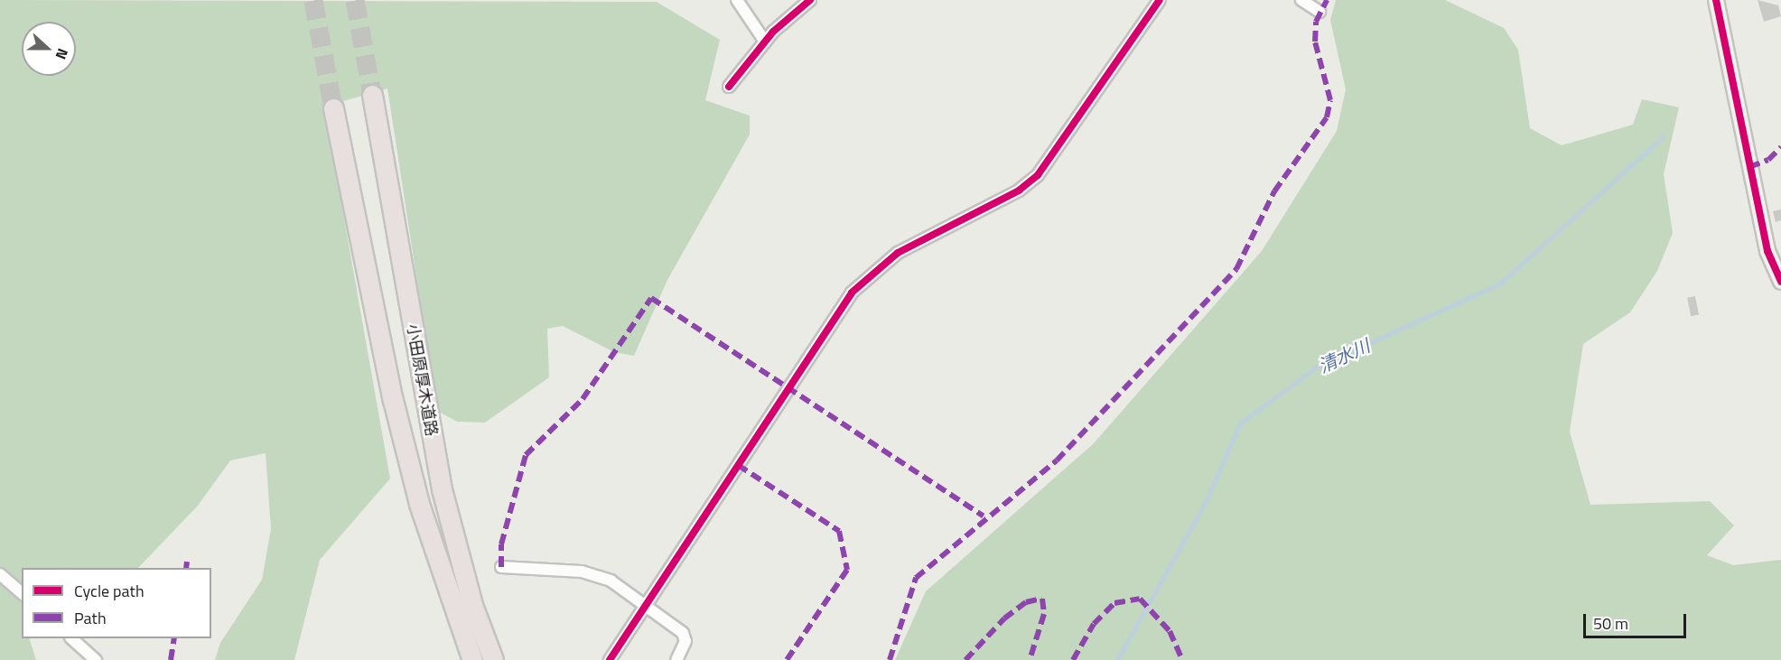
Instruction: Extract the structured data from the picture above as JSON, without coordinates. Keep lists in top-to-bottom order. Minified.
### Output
{"streets":{"highway":["小田原厚木道路"]},"water":["清水川"],"legend":["Cycle path","Path"],"scale_bar":"50 m","north":"right"}
